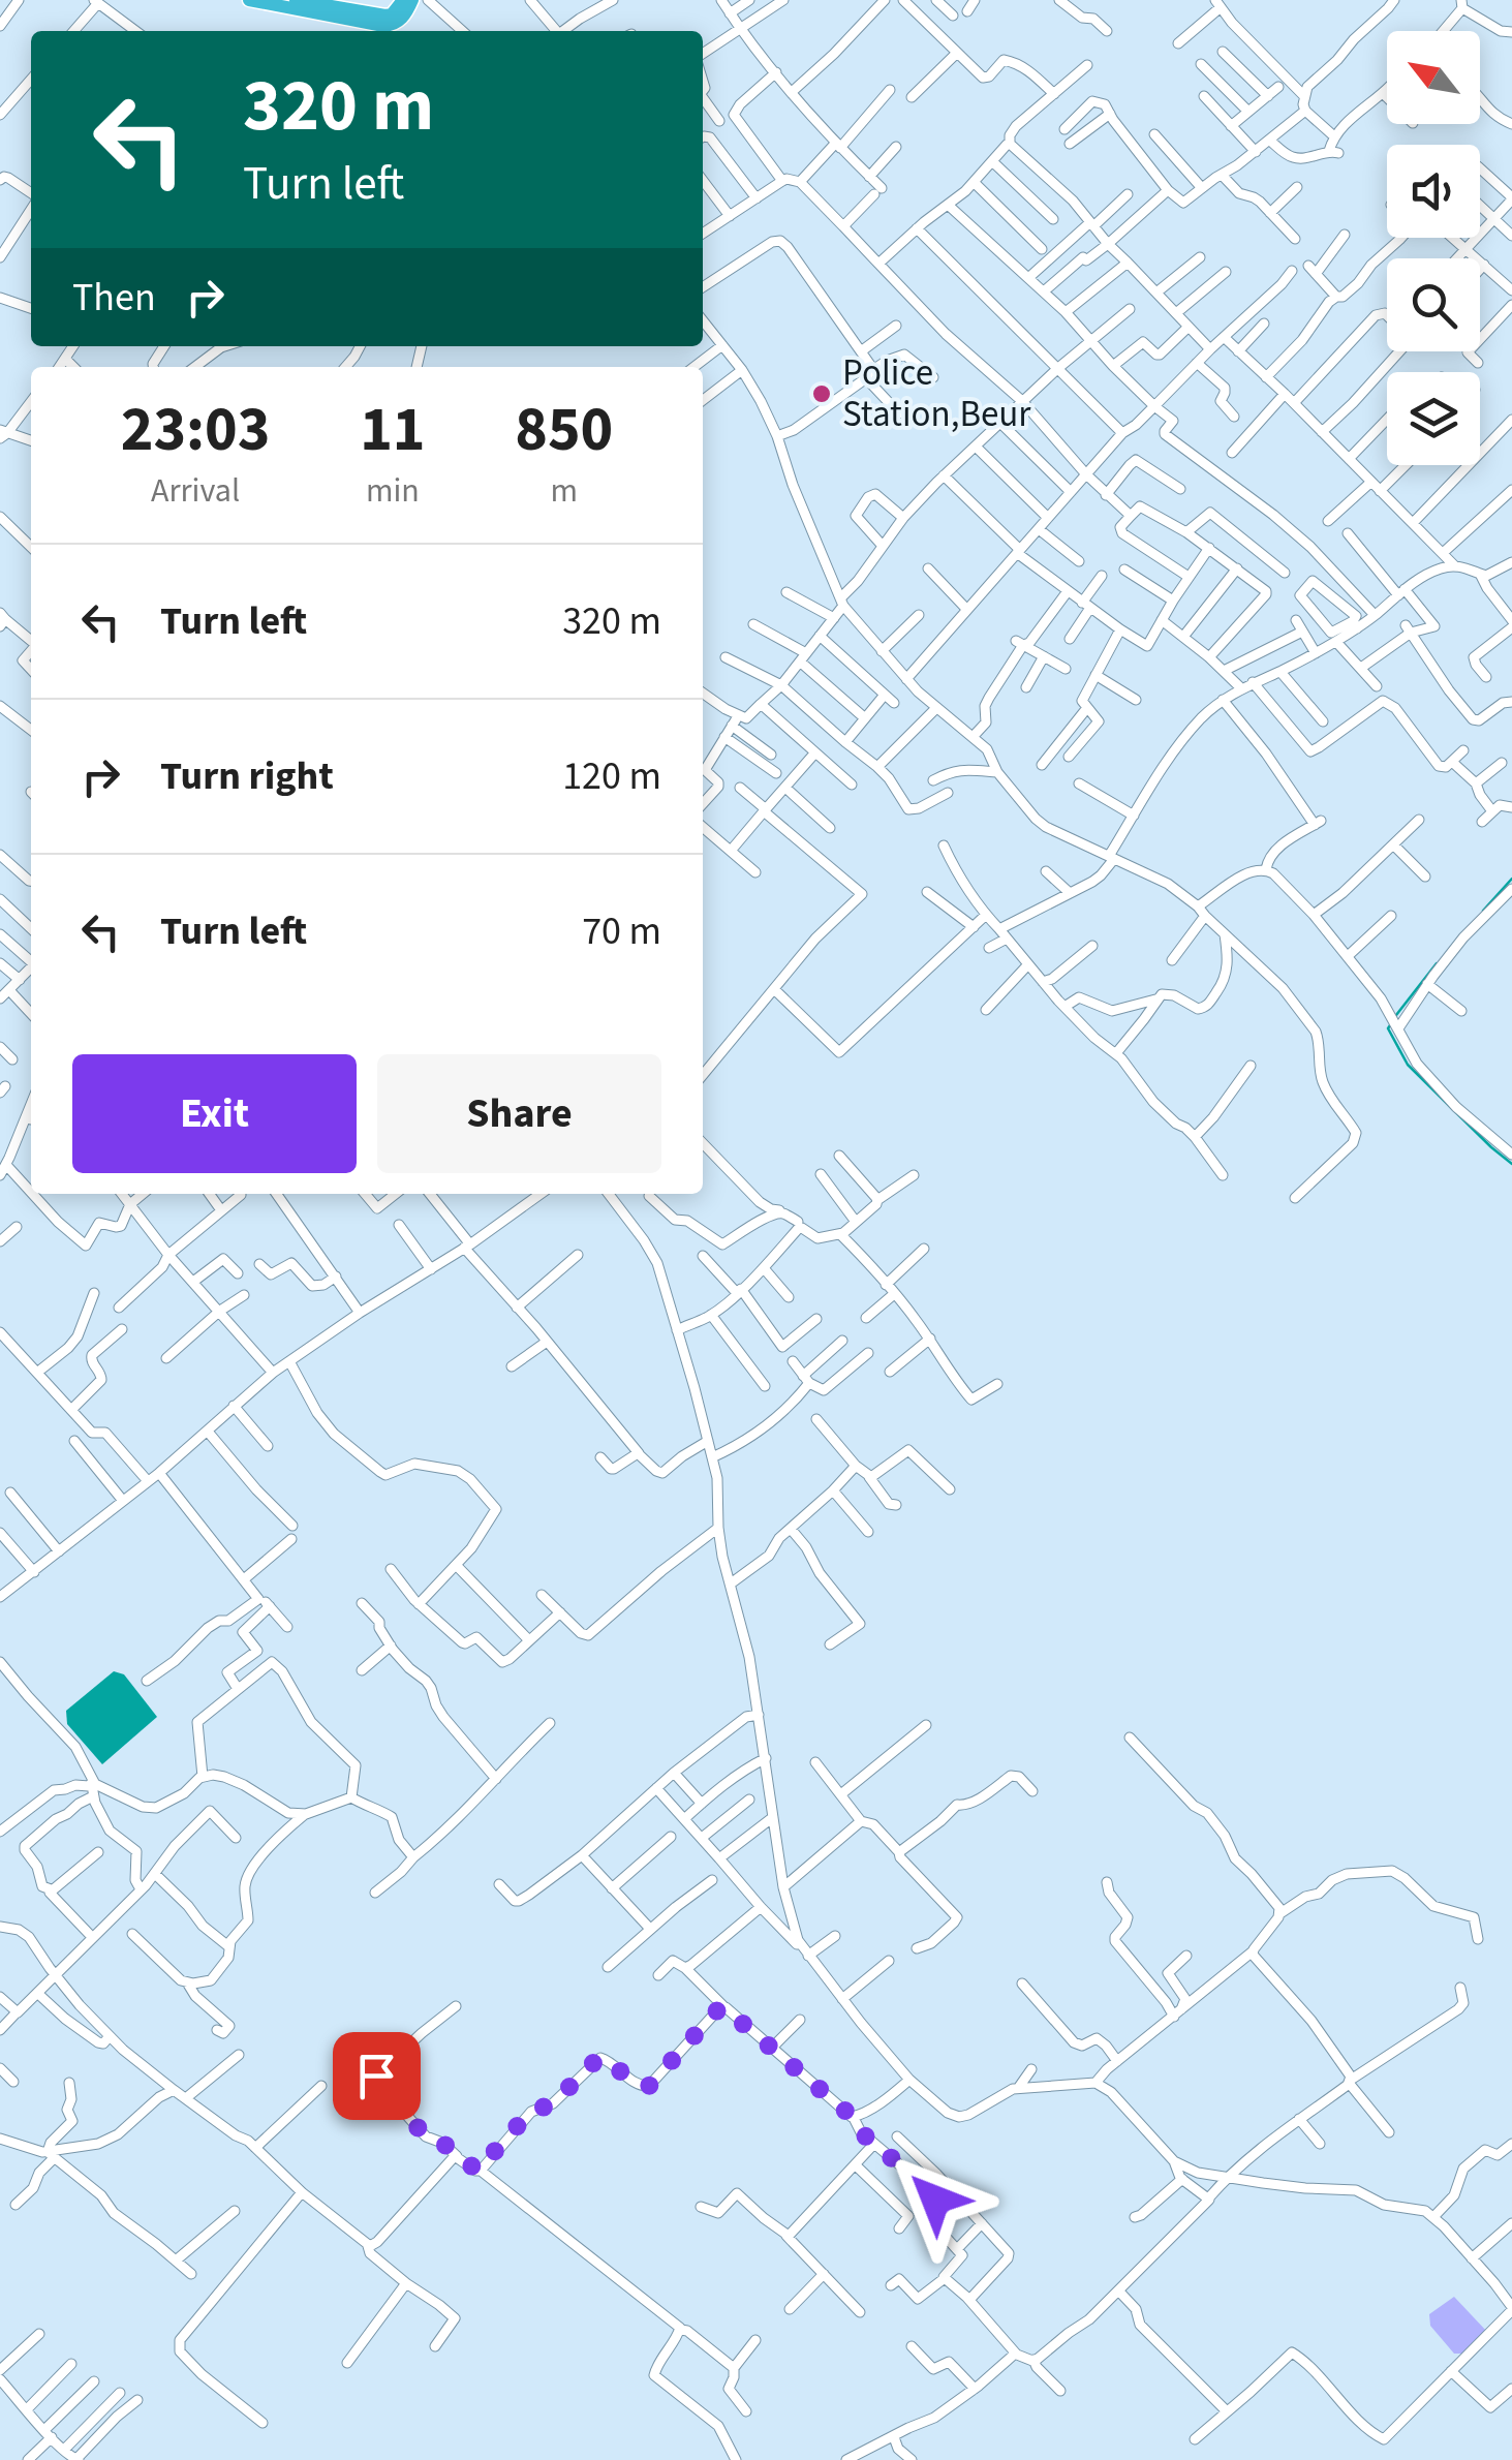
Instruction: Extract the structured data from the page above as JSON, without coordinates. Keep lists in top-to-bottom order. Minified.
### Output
{"places":["Police Station,Beur"],"north":"top left","page":{"turn":["320 m","Turn left"],"then":"Then","eta":["23:03","Arrival","11","min","850","m"],"list":[{"name":"Turn left","value":"320 m"},{"name":"Turn right","value":"120 m"},{"name":"Turn left","value":"70 m"}],"buttons":["Exit","Share"]}}
